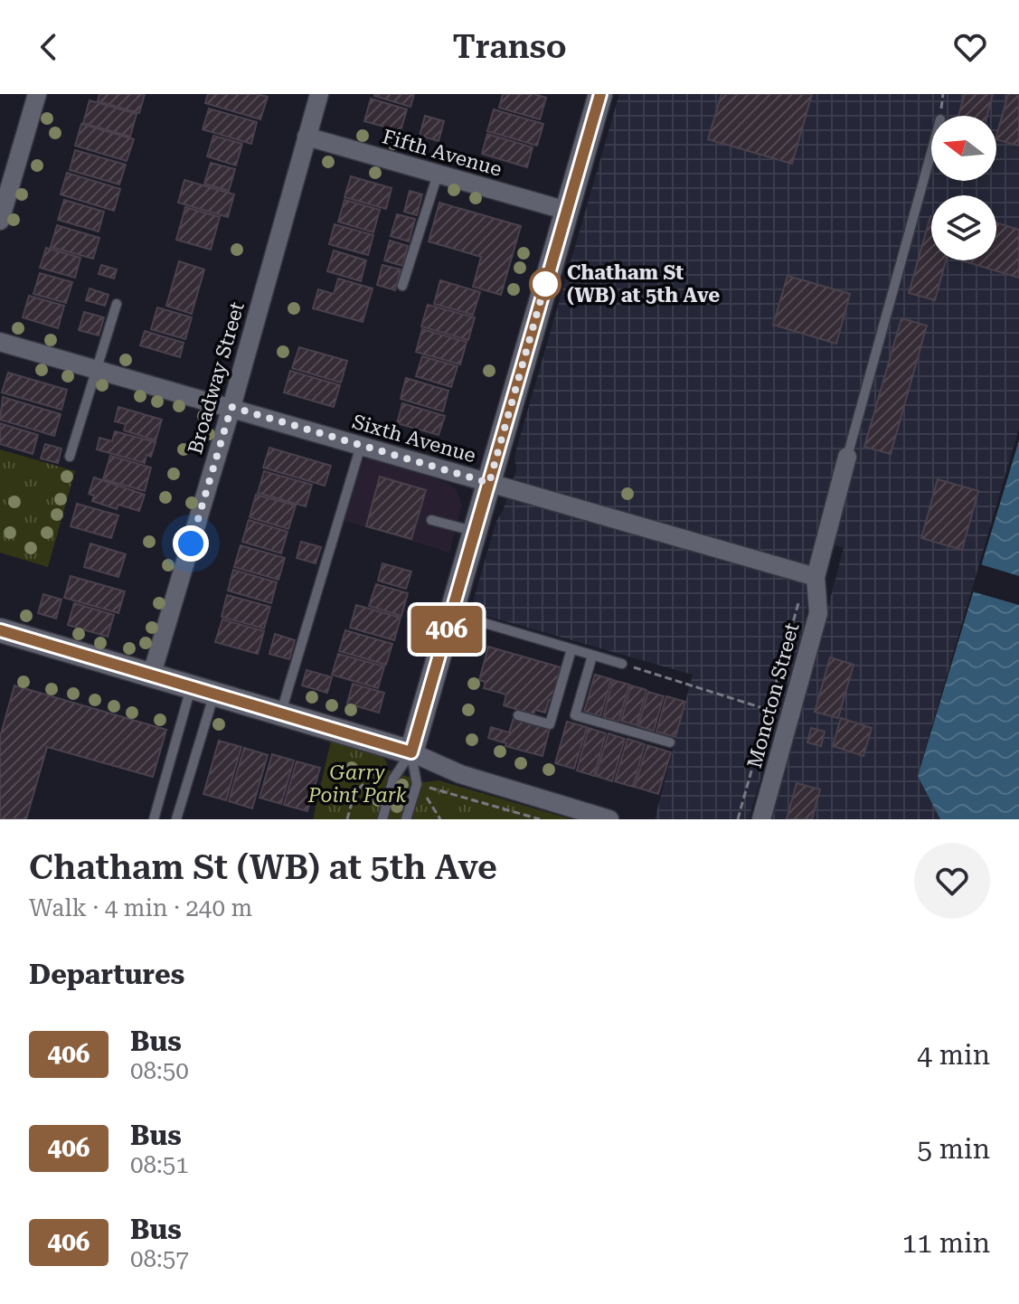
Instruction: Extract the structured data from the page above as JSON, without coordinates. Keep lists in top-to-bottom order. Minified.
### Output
{"streets":{"street":["Fifth Avenue","Broadway Street","Sixth Avenue","Moncton Street"]},"crossings":[["Fifth Avenue","Broadway Street"],["Broadway Street","Sixth Avenue"],["Sixth Avenue","Moncton Street"]],"parks":["Garry Point Park"],"places":["Chatham St (WB) at 5th Ave"],"lines":["bus line 406"],"north":"left","page":{"header":"Transo","on_map":"406","heading":[["Chatham St (WB) at 5th Ave","Walk · 4 min · 240 m"],"Departures"],"list":[{"mark":"406","name":"Bus","note":"08:50","value":"4 min"},{"mark":"406","name":"Bus","note":"08:51","value":"5 min"},{"mark":"406","name":"Bus","note":"08:57","value":"11 min"}]}}
